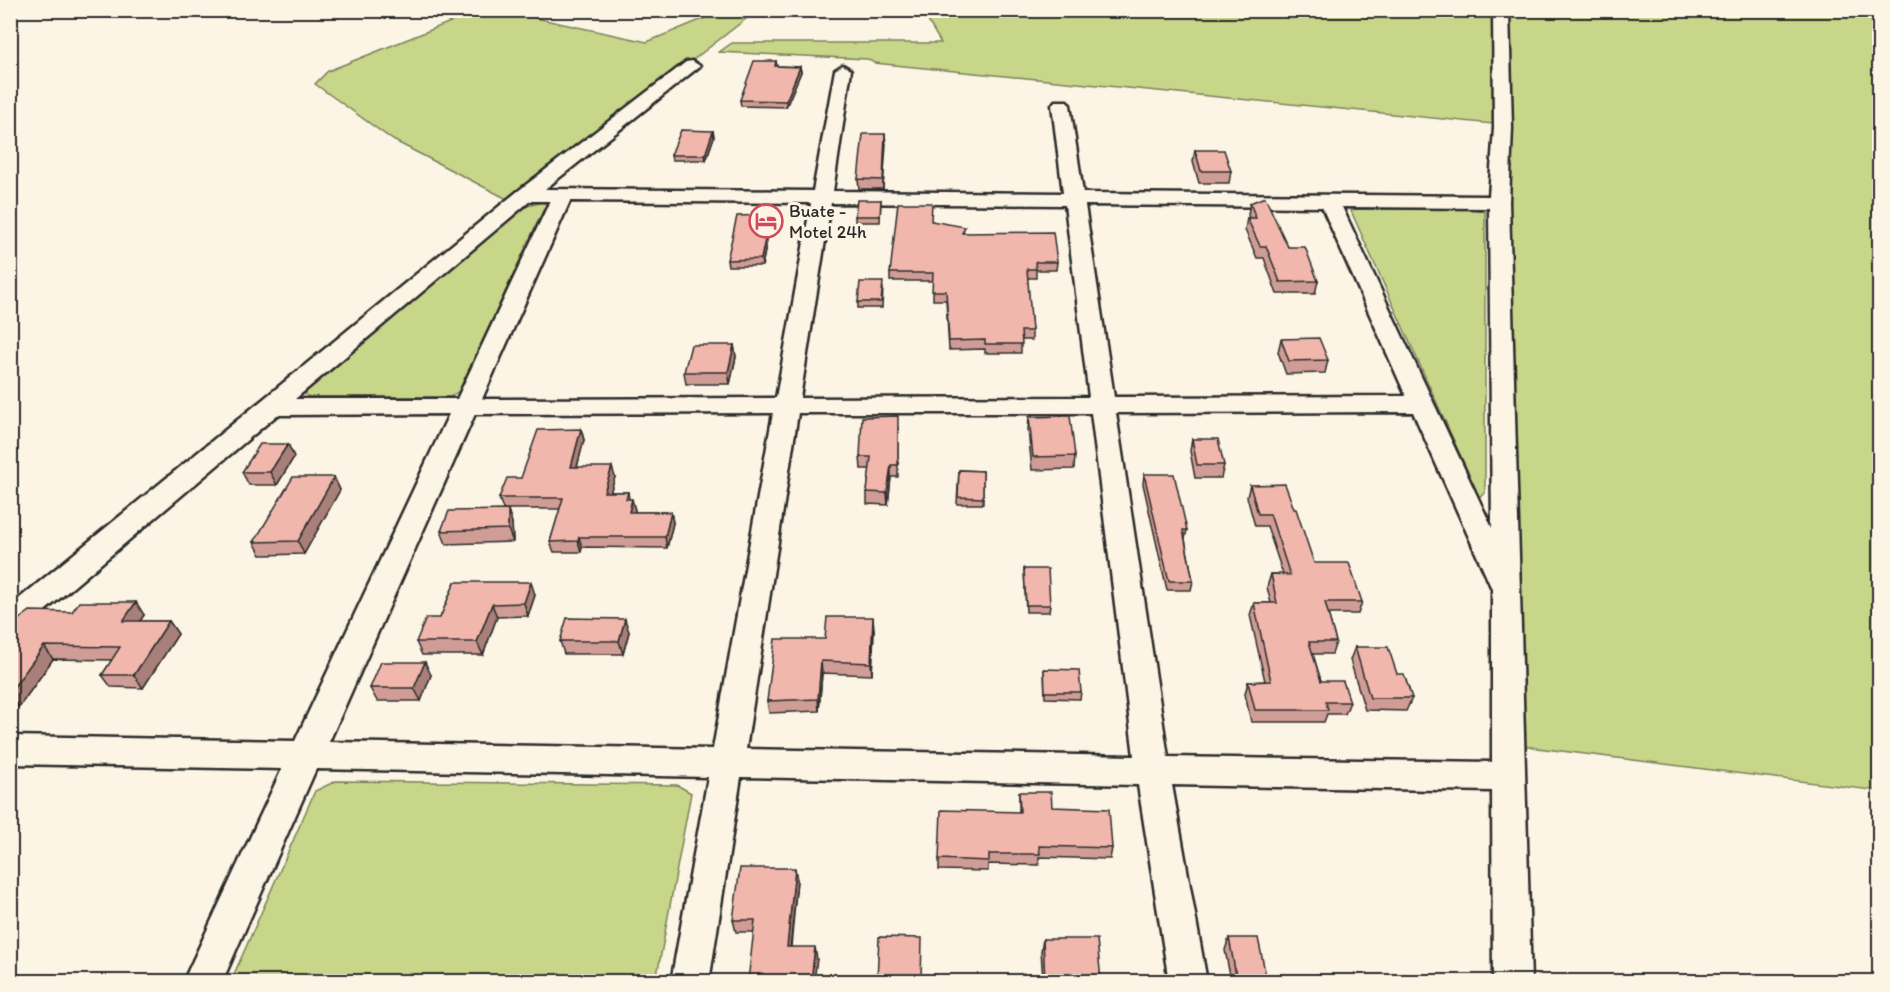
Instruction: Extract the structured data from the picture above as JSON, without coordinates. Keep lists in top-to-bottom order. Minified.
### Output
{"places":{"hotel":["Buate - Motel 24h"]}}
